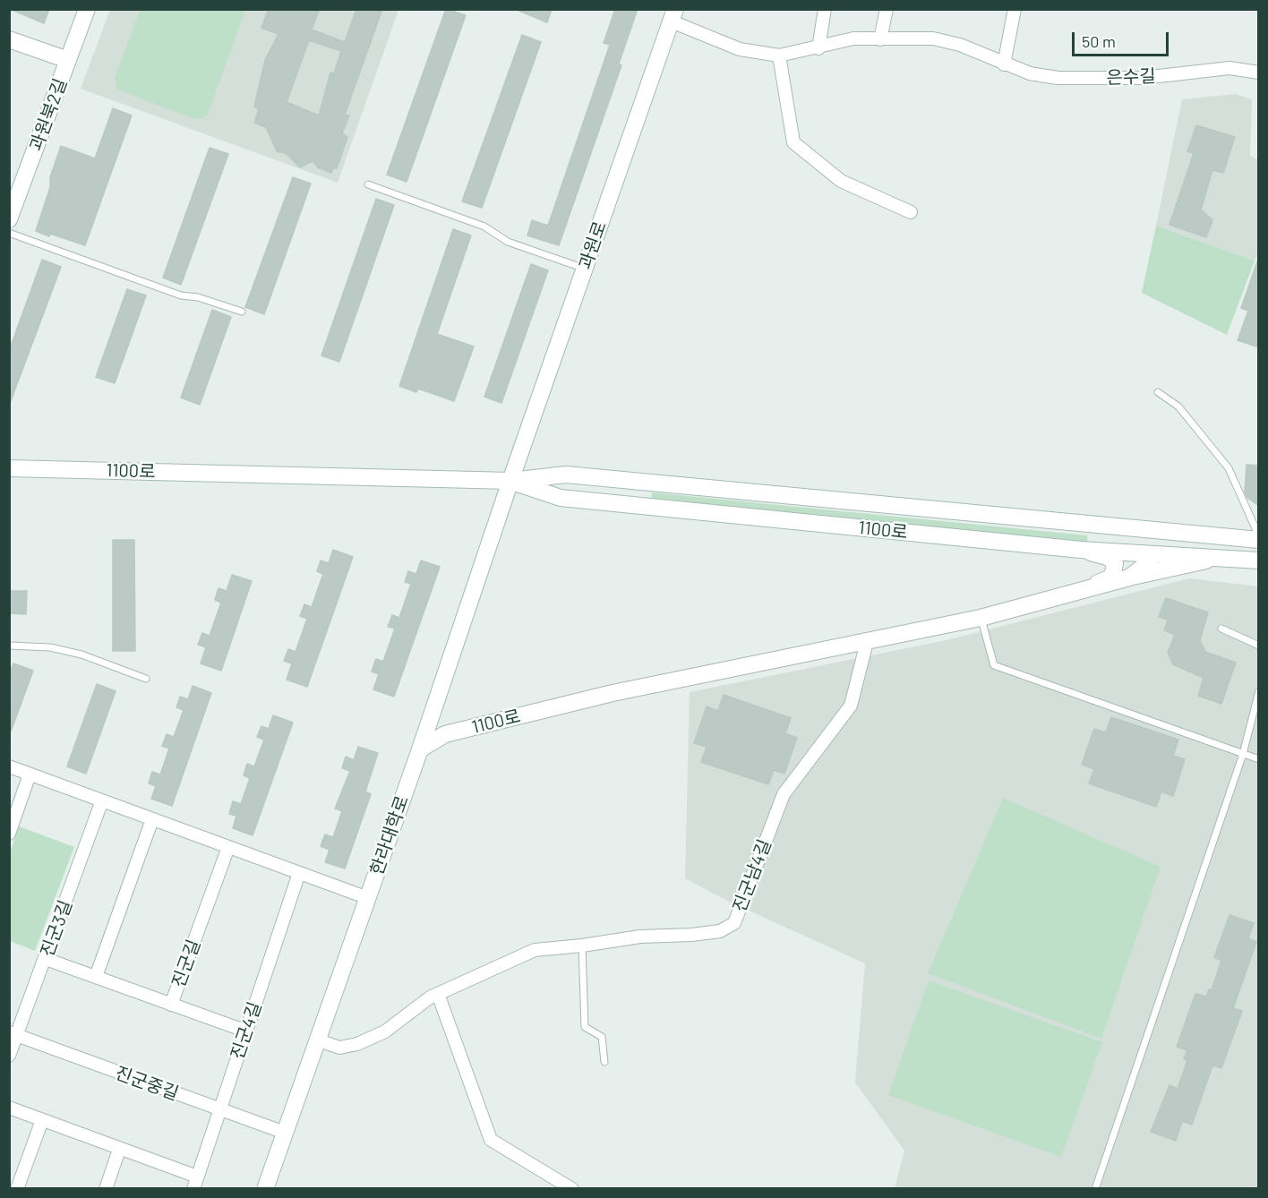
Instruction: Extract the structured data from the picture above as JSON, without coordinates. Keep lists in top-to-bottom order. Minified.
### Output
{"streets":{"main road":["과원북2길","과원로","1100로","한라대학로"],"street":["은수길","진군남4길","진군3길","진군길","진군4길","진군중길"]},"crossings":[["은수길","과원로"],["과원로","1100로"],["과원로","한라대학로"],["1100로","한라대학로"],["1100로","진군남4길"],["한라대학로","진군남4길"],["한라대학로","진군중길"],["진군3길","진군중길"],["진군길","진군4길"],["진군4길","진군중길"]],"scale_bar":"50 m"}
